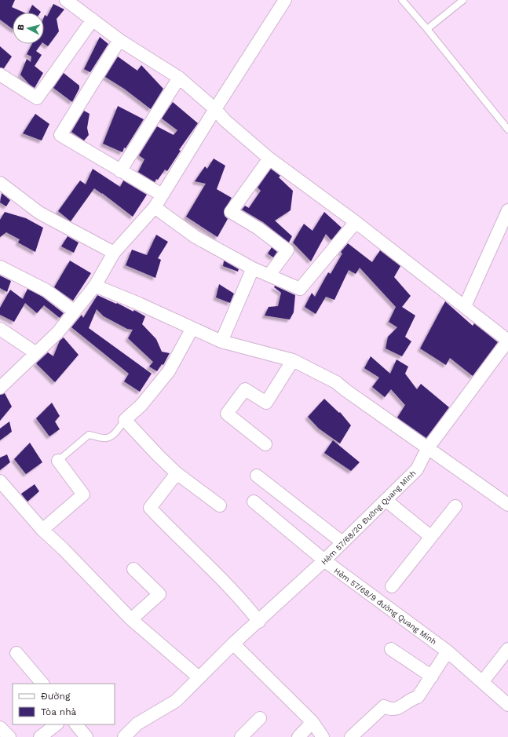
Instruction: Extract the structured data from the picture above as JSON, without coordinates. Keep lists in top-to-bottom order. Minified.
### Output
{"streets":{"street":["Hẻm 57/68/20 Đường Quang Minh","Hẻm 57/68/9 đường Quang Minh"]},"crossings":[["Hẻm 57/68/20 Đường Quang Minh","Hẻm 57/68/9 đường Quang Minh"]],"legend":["Đường","Tòa nhà"],"north":"left"}
